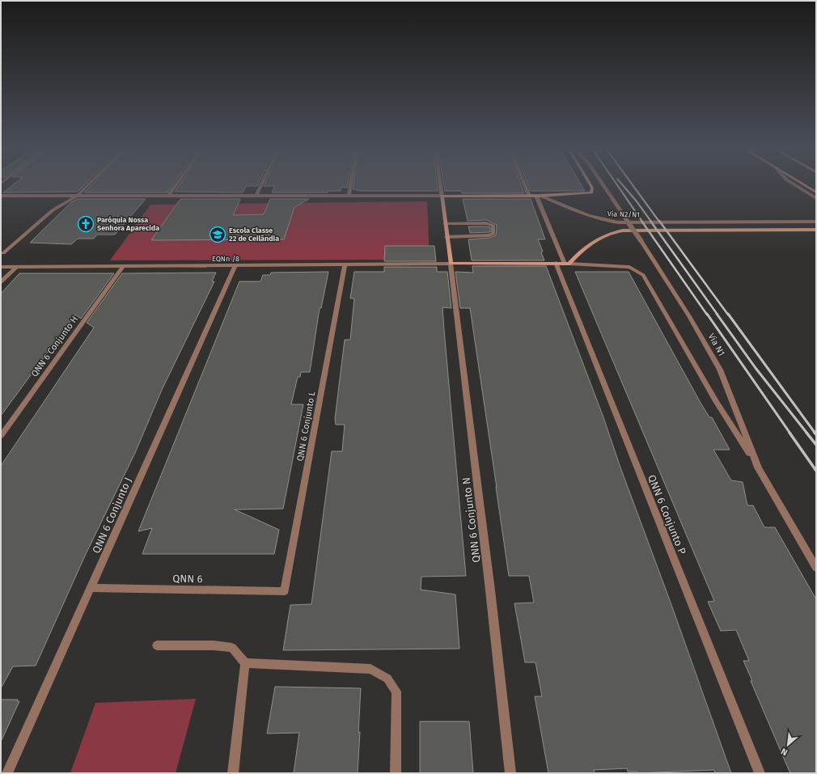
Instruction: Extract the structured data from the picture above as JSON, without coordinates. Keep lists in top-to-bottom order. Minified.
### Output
{"streets":{"street":["Via N2/N1","EQNn /8","Via N1","QNN 6 Conjunto H","QNN 6 Conjunto L","QNN 6 Conjunto P","QNN 6 Conjunto J","QNN 6 Conjunto N","QNN 6"]},"crossings":[["EQNn /8","QNN 6 Conjunto H"],["EQNn /8","QNN 6 Conjunto L"],["EQNn /8","QNN 6 Conjunto J"],["EQNn /8","QNN 6 Conjunto N"],["QNN 6 Conjunto L","QNN 6"],["QNN 6 Conjunto J","QNN 6"]],"places":{"church":["Paróquia Nossa Senhora Aparecida"],"school or university":["Escola Classe 22 de Ceilândia"]},"north":"bottom left"}
